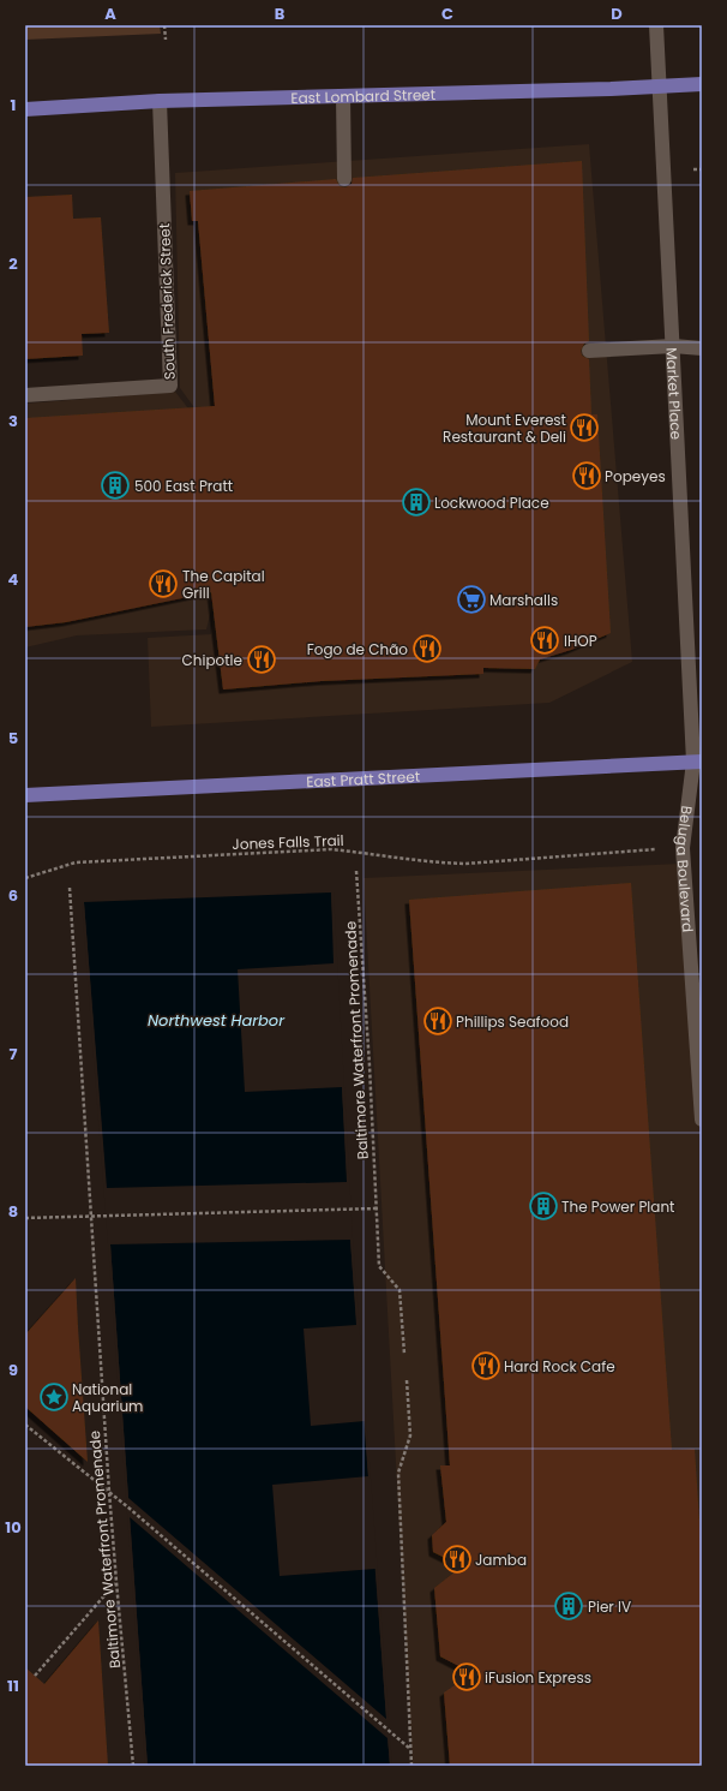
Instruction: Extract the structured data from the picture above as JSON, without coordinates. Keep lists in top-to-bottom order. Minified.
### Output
{"streets":{"main road":["East Lombard Street","East Pratt Street"],"street":["South Frederick Street","Market Place","Beluga Boulevard"],"path":["Jones Falls Trail","Baltimore Waterfront Promenade"]},"crossings":[["East Lombard Street","South Frederick Street"],["East Lombard Street","Market Place"],["Market Place","East Pratt Street"],["Market Place","Beluga Boulevard"],["East Pratt Street","Beluga Boulevard"]],"water":["Northwest Harbor"],"places":{"restaurant":["Mount Everest Restaurant & Deli","Popeyes","The Capital Grill","IHOP","Fogo de Chão","Chipotle","Phillips Seafood","Hard Rock Cafe","Jamba","iFusion Express"],"building":["500 East Pratt","Lockwood Place","The Power Plant","Pier IV"],"supermarket":["Marshalls"],"place":["National Aquarium"]},"grid":{"columns":["A","B","C","D"],"rows":["1","2","3","4","5","6","7","8","9","10","11"]}}
